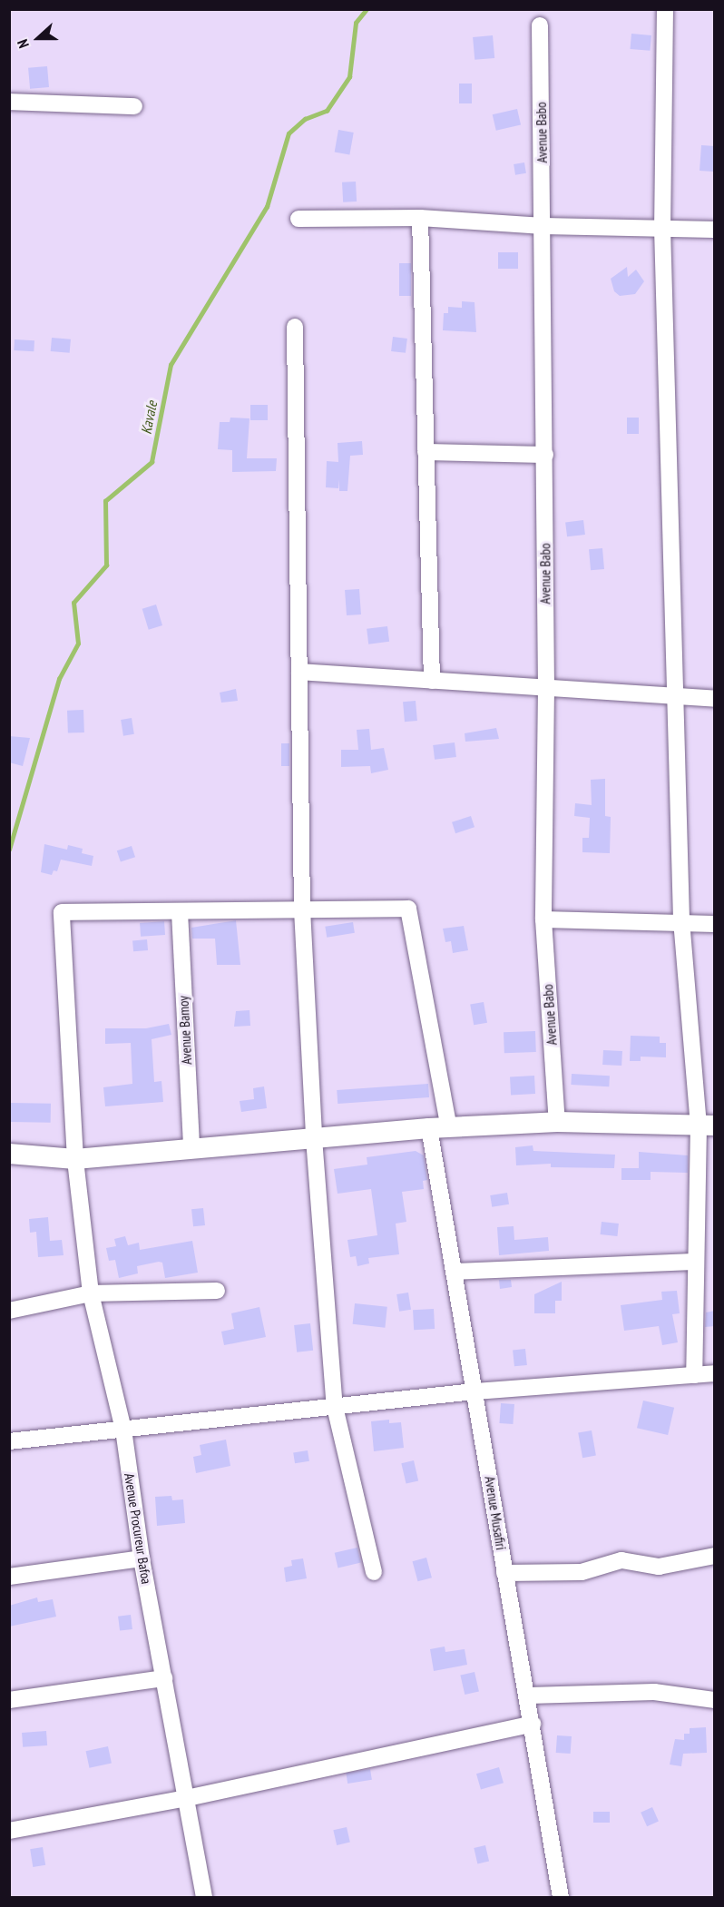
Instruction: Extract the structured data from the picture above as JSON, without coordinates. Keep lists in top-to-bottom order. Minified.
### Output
{"streets":{"street":["Avenue Babo","Avenue Bamoy","Avenue Musafiri","Avenue Procureur Bafoa"]},"crossings":[["Avenue Bamoy","Avenue Procureur Bafoa"]],"water":["Kavale"],"north":"left"}
